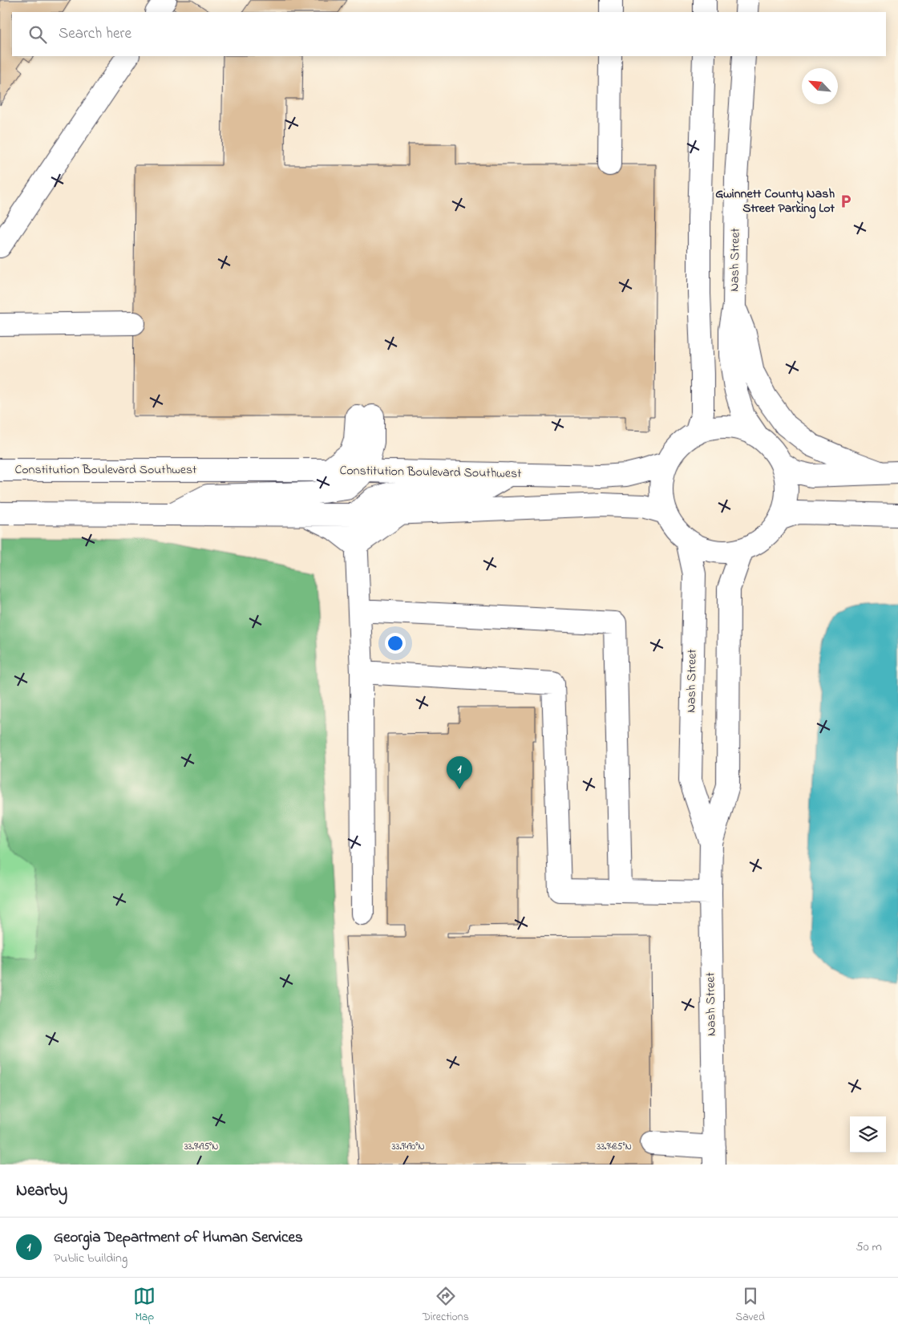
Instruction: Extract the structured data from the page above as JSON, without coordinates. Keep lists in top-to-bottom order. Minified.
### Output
{"streets":{"street":["Nash Street","Constitution Boulevard Southwest"]},"crossings":[["Nash Street","Constitution Boulevard Southwest"]],"places":{"parking":["Gwinnett County Nash Street Parking Lot"]},"north":"top left","page":{"search":"Search here","pins":"1","heading":"Nearby","list":[{"mark":"1","name":"Georgia Department of Human Services","note":"Public building","value":"50 m"}],"nav":["Map","Directions","Saved"]},"coordinates":["33.9495°N","33.9490°N","33.9485°N"]}
